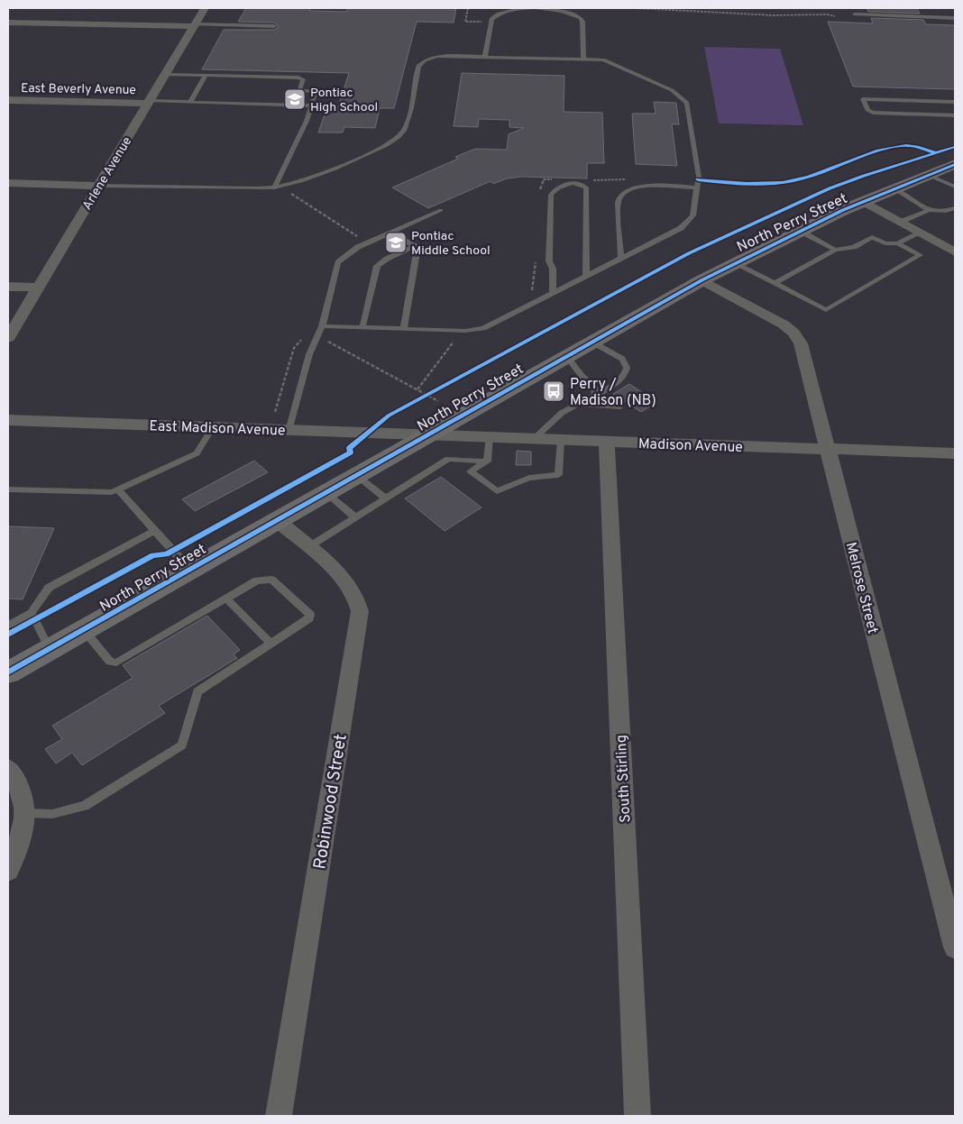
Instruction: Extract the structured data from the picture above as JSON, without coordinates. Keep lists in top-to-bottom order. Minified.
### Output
{"streets":{"main road":["North Perry Street"],"street":["East Beverly Avenue","Arlene Avenue","East Madison Avenue","Madison Avenue","Melrose Street","South Stirling","Robinwood Street"]},"crossings":[["East Beverly Avenue","Arlene Avenue"],["North Perry Street","East Madison Avenue"],["North Perry Street","Madison Avenue"],["North Perry Street","Melrose Street"],["North Perry Street","Robinwood Street"],["East Madison Avenue","Madison Avenue"],["Madison Avenue","Melrose Street"],["Madison Avenue","South Stirling"]],"places":{"school or university":["Pontiac High School","Pontiac Middle School"],"bus stop":["Perry / Madison (NB)"]}}
